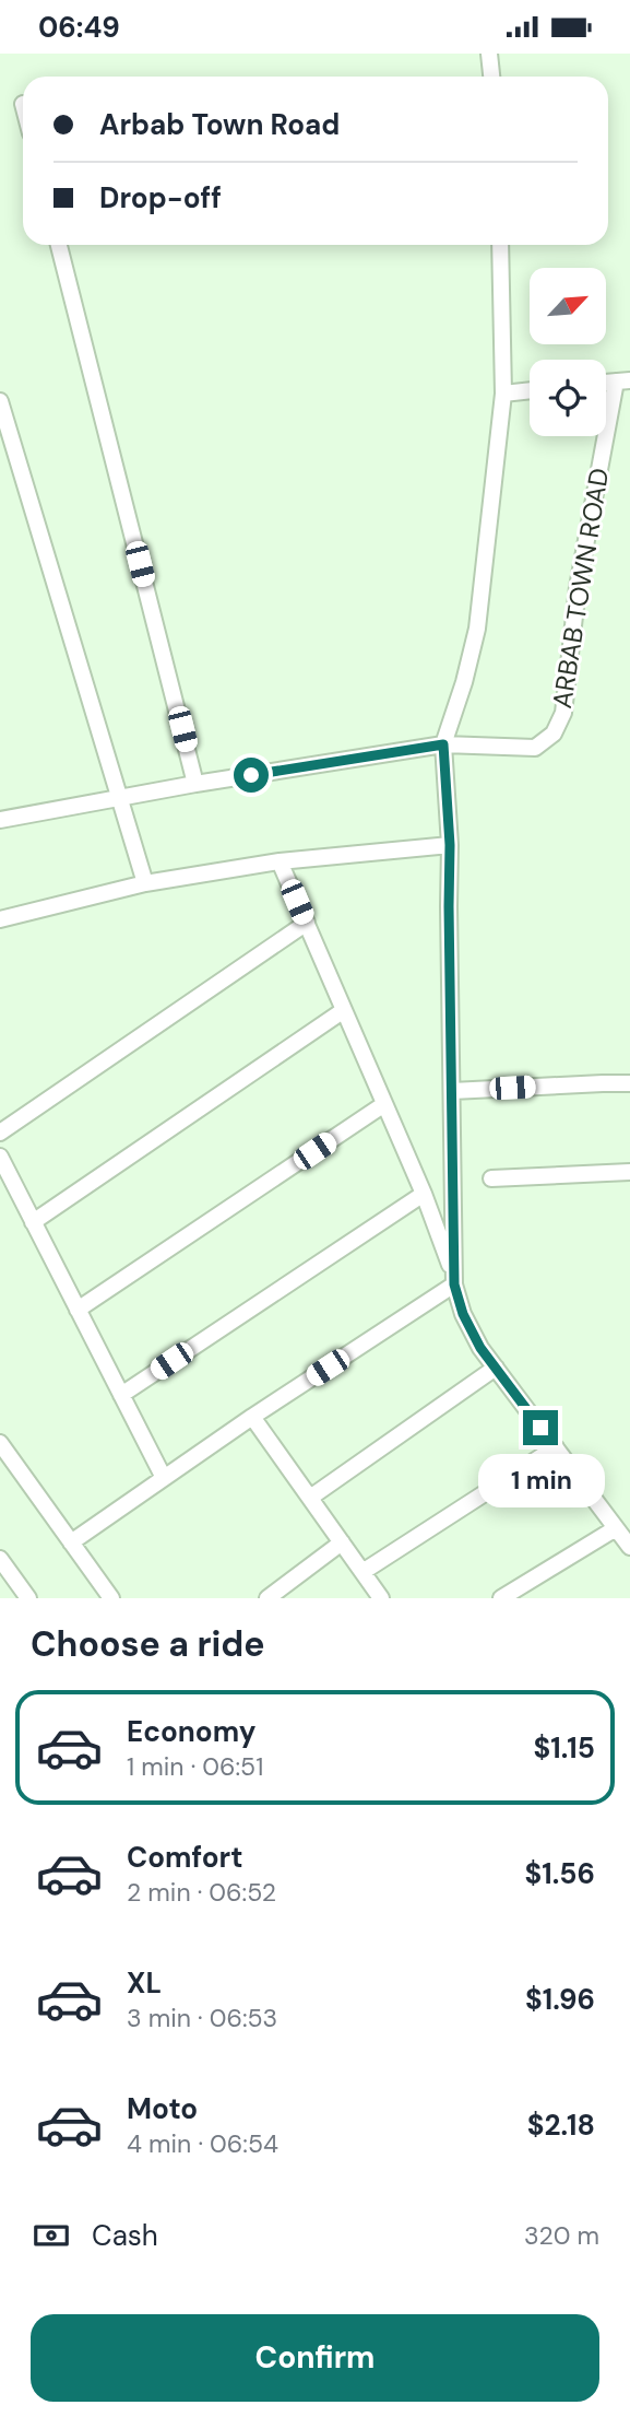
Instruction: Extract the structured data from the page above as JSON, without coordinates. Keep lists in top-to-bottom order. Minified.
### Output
{"streets":{"street":["ARBAB TOWN ROAD"]},"north":"top right","page":{"status":"06:49","banner":["Arbab Town Road","Drop-off"],"bubble":"1 min","heading":"Choose a ride","list":[{"name":"Economy","note":"1 min · 06:51","value":"$1.15"},{"name":"Comfort","note":"2 min · 06:52","value":"$1.56"},{"name":"XL","note":"3 min · 06:53","value":"$1.96"},{"name":"Moto","note":"4 min · 06:54","value":"$2.18"}],"pay":["Cash","320 m"],"buttons":"Confirm"}}
